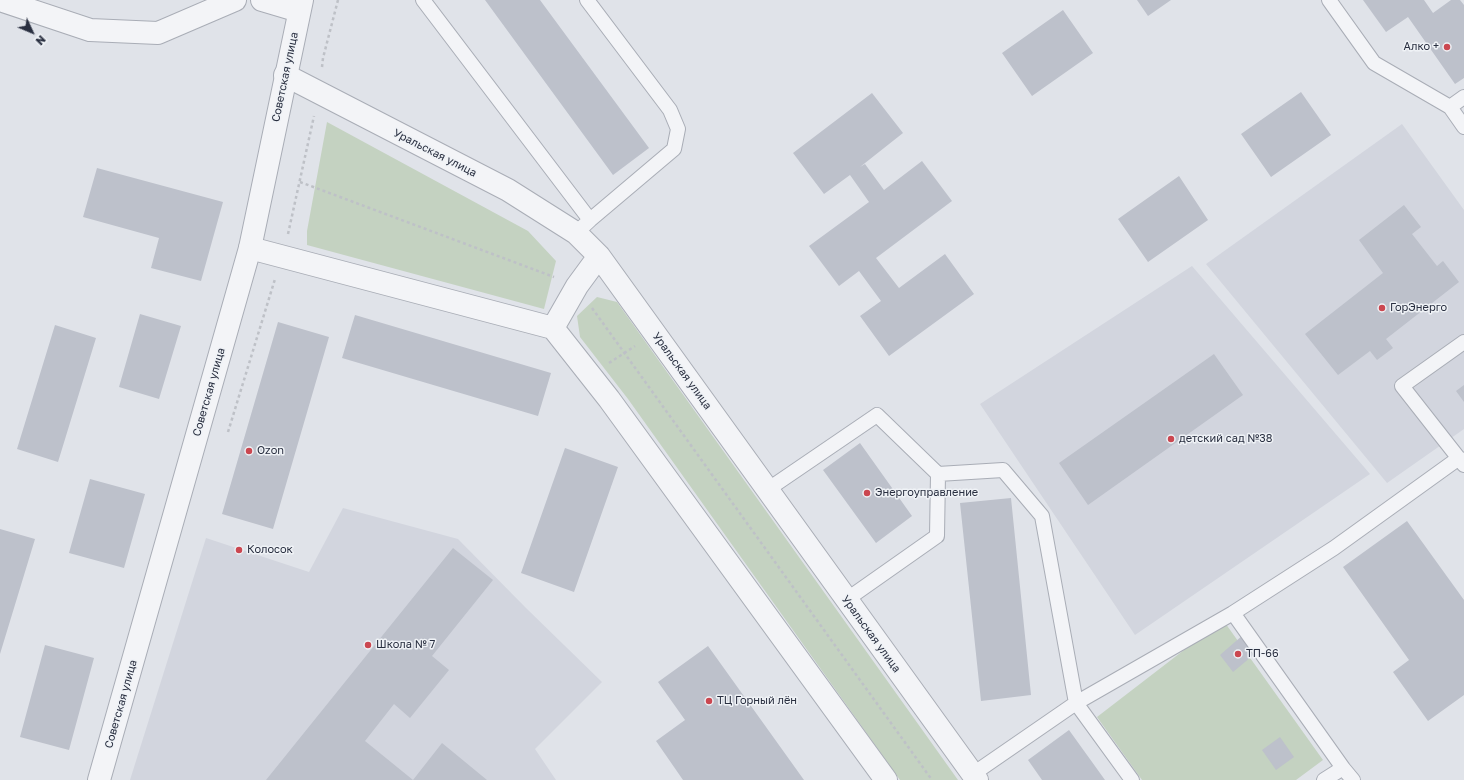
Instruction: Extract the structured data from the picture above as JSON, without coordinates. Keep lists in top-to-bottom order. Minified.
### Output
{"streets":{"street":["Советская улица","Уральская улица"]},"crossings":[["Советская улица","Уральская улица"]],"places":["Алко +","ГорЭнерго","детский сад №38","Ozon","Энергоуправление","Колосок","Школа № 7","ТП-66","ТЦ Горный лён"],"north":"bottom right"}
